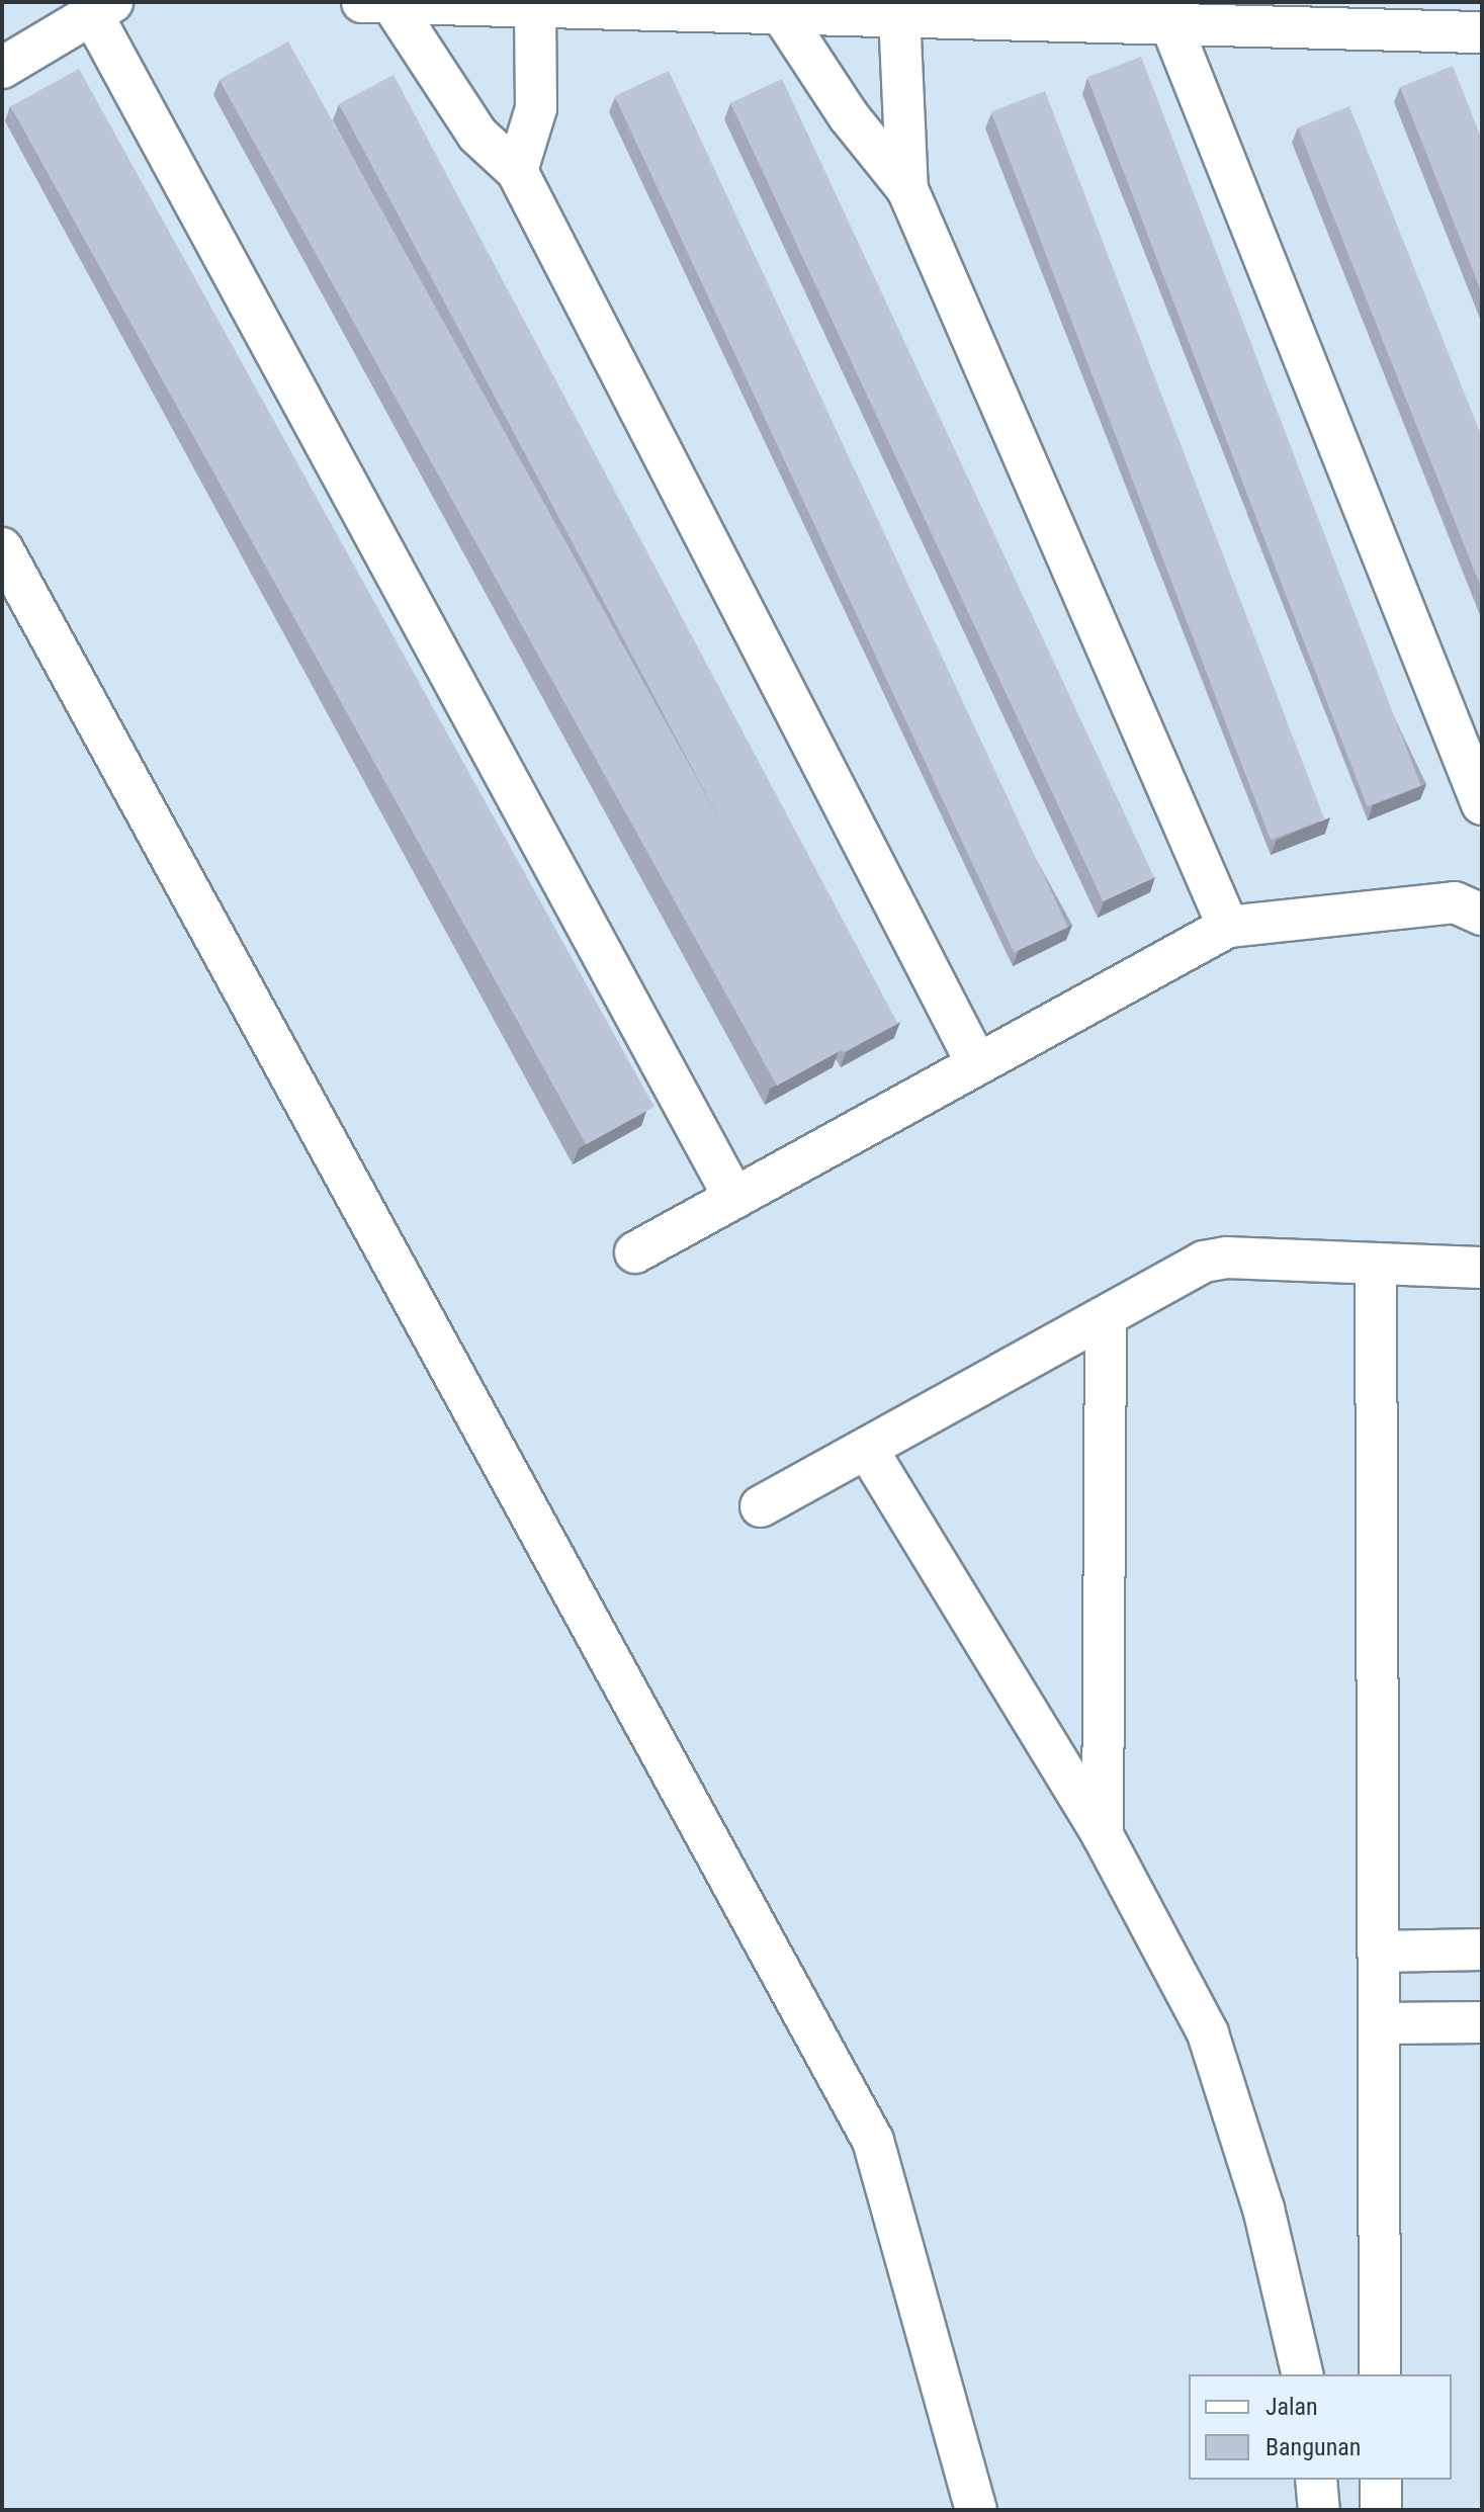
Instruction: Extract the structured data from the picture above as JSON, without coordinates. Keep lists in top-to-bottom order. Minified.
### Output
{"legend":["Jalan","Bangunan"]}
